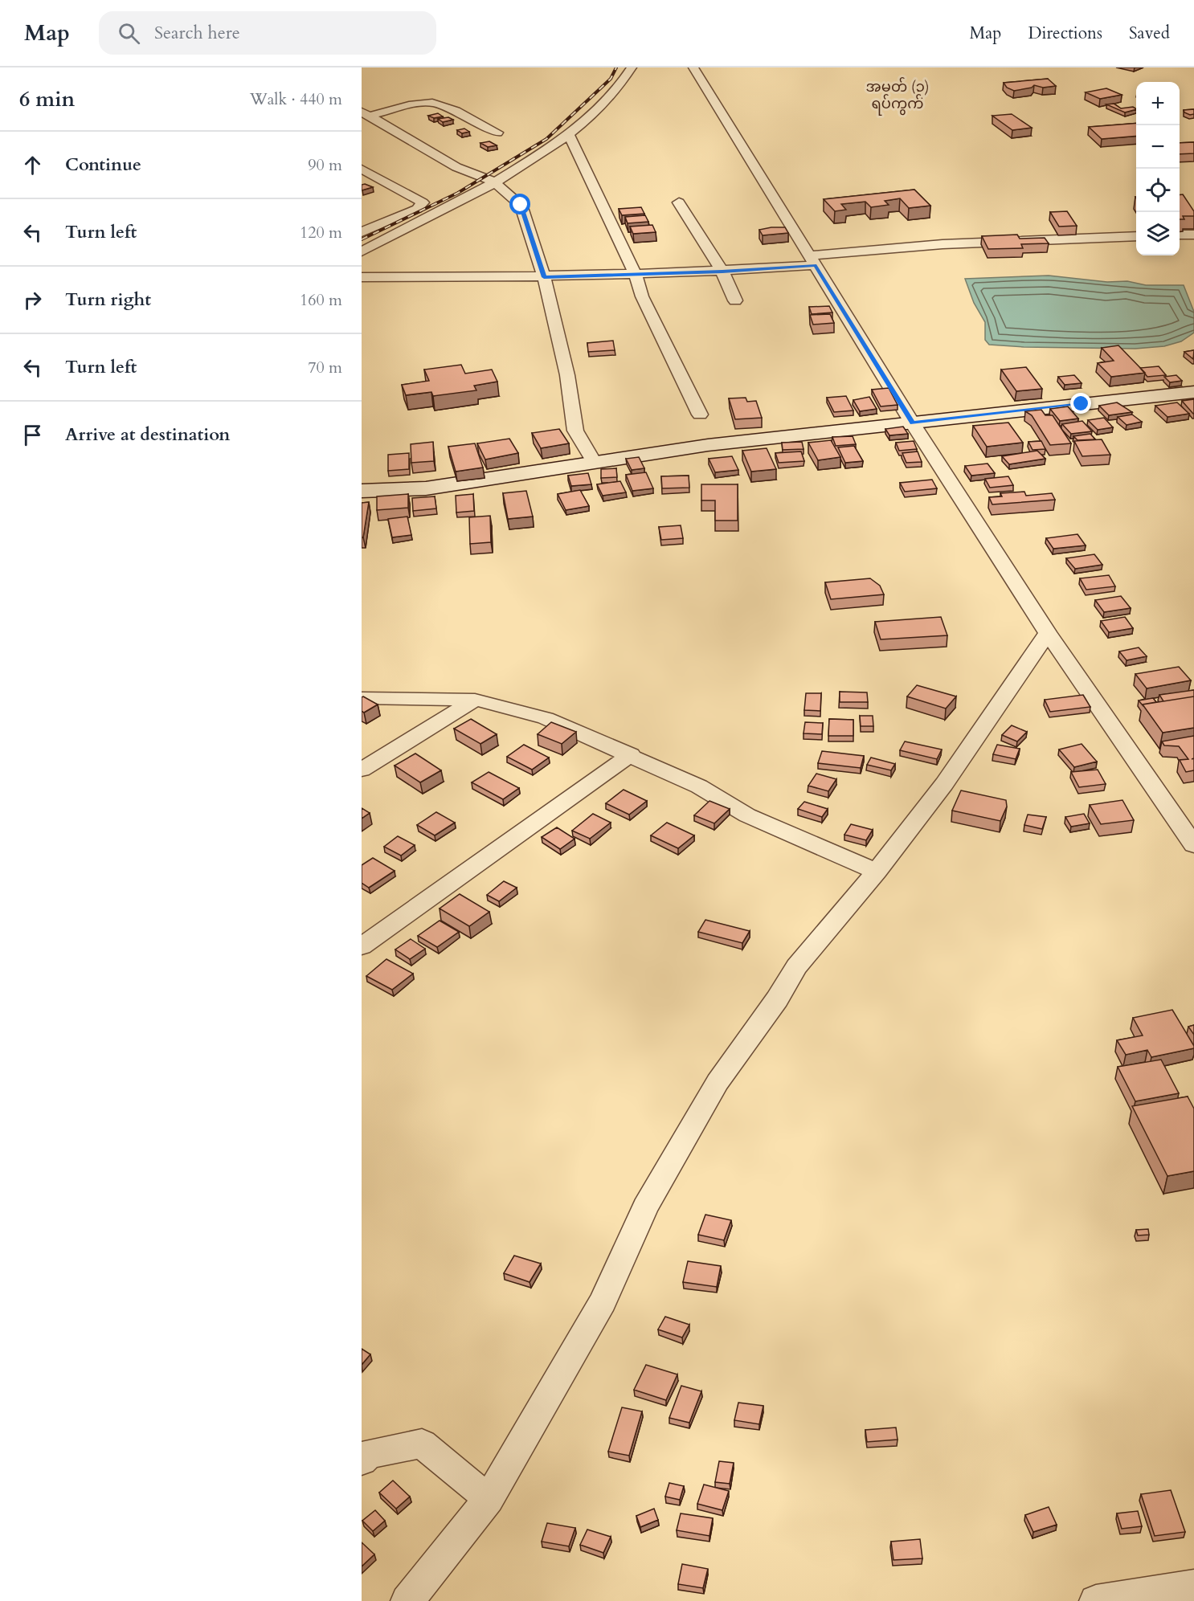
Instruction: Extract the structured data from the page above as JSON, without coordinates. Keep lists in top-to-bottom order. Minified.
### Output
{"districts":["အမှတ် (၃) ရပ်ကွက်"],"page":{"header":"Map","search":"Search here","nav":["Map","Directions","Saved"],"heading":["6 min","Walk · 440 m"],"map_buttons":["+","−"],"list":[["Continue","90 m"],["Turn left","120 m"],["Turn right","160 m"],["Turn left","70 m"],"Arrive at destination"]}}
